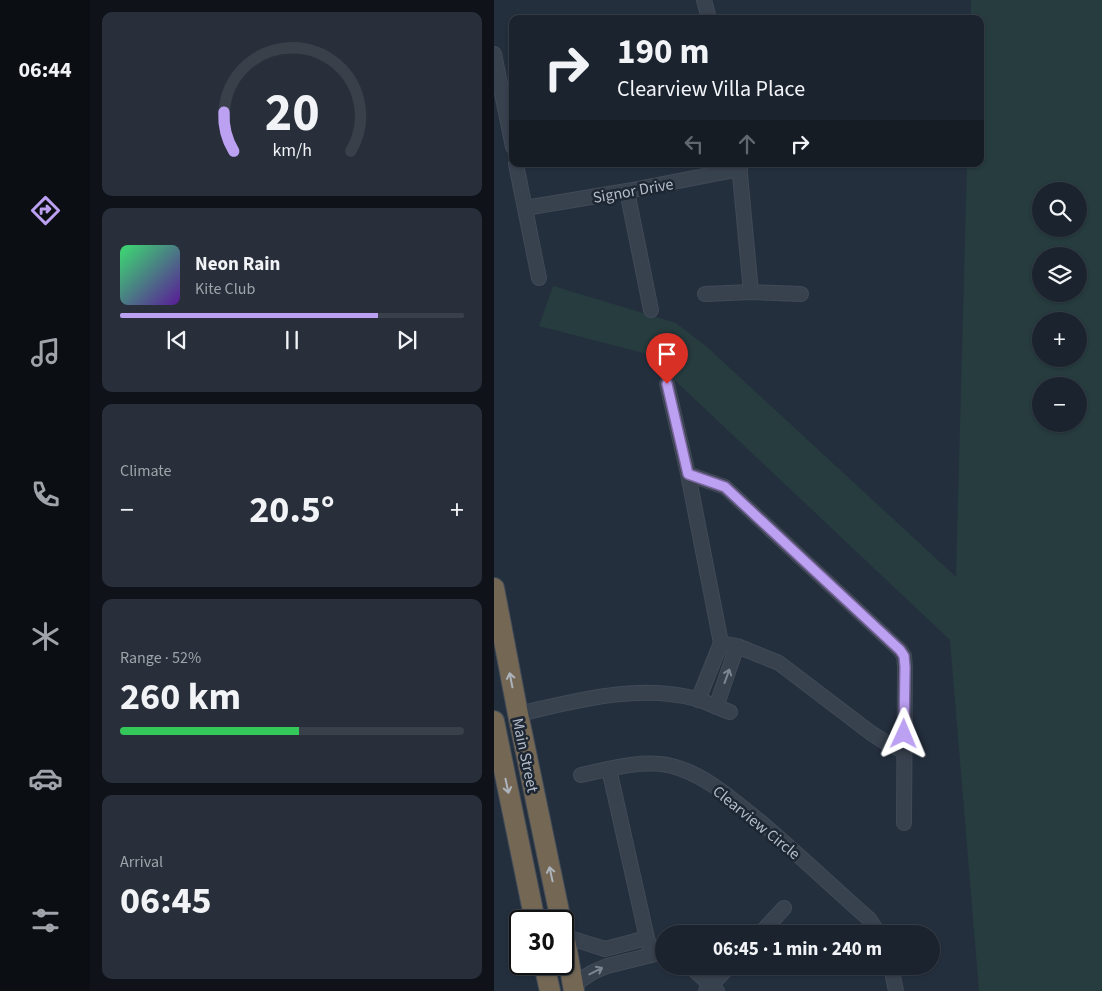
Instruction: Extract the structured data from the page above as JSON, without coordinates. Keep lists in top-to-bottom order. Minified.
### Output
{"streets":{"highway":["Main Street"],"street":["Signor Drive","Clearview Circle"]},"page":{"tabs":"06:44","turn":["190 m","Clearview Villa Place"],"map_buttons":["+","−"],"song":["Neon Rain","Kite Club"],"tile":["Climate",["Range · 52%","260 km"],["Arrival","06:45"]],"heat":["−","20.5°","+"],"limit":"30","trip":"06:45 · 1 min · 240 m","gauge":["20","km/h"]}}
